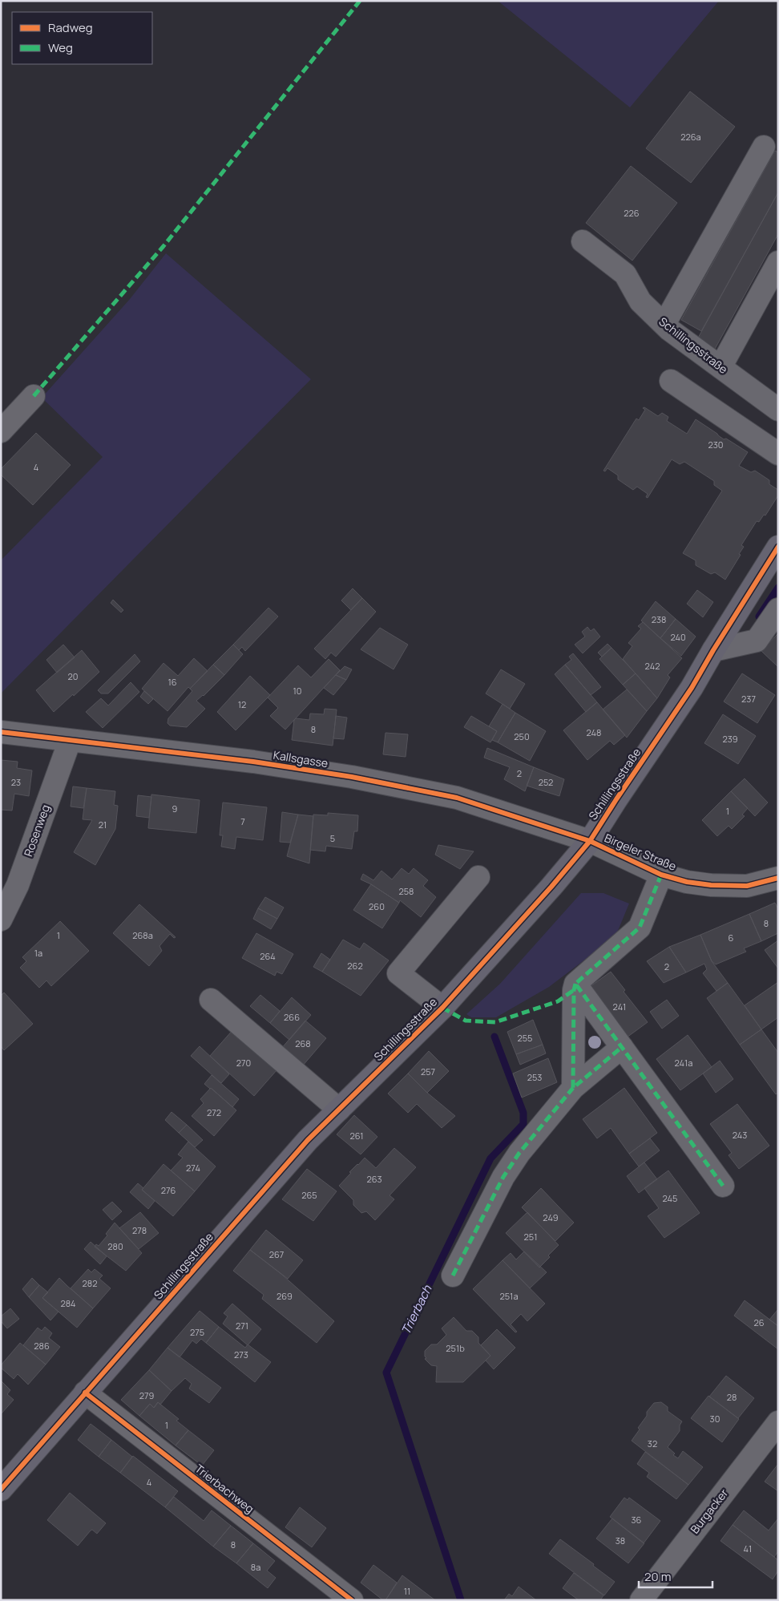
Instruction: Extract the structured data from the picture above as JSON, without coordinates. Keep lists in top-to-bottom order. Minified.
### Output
{"streets":{"main road":["Schillingsstraße"],"street":["Kallsgasse","Rosenweg","Birgeler Straße","Trierbachweg","Burgacker"]},"crossings":[["Schillingsstraße","Kallsgasse"],["Schillingsstraße","Birgeler Straße"],["Schillingsstraße","Trierbachweg"],["Kallsgasse","Rosenweg"],["Kallsgasse","Birgeler Straße"]],"water":["Trierbach"],"house_numbers":["226a","226","230","4","238","240","242","20","16","10","237","12","8","248","250","239","2","23","252","9","1","7","21","5","258","260","8","1","268a","6","1a","264","262","2","241","266","255","268","270","241a","257","253","272","243","261","274","263","276","265","245","249","278","251","280","267","282","269","251a","284","26","271","275","286","251b","273","279","28","30","1","32","4","36","38","8","41","8a","11"],"legend":["Radweg","Weg"],"scale_bar":"20 m"}
